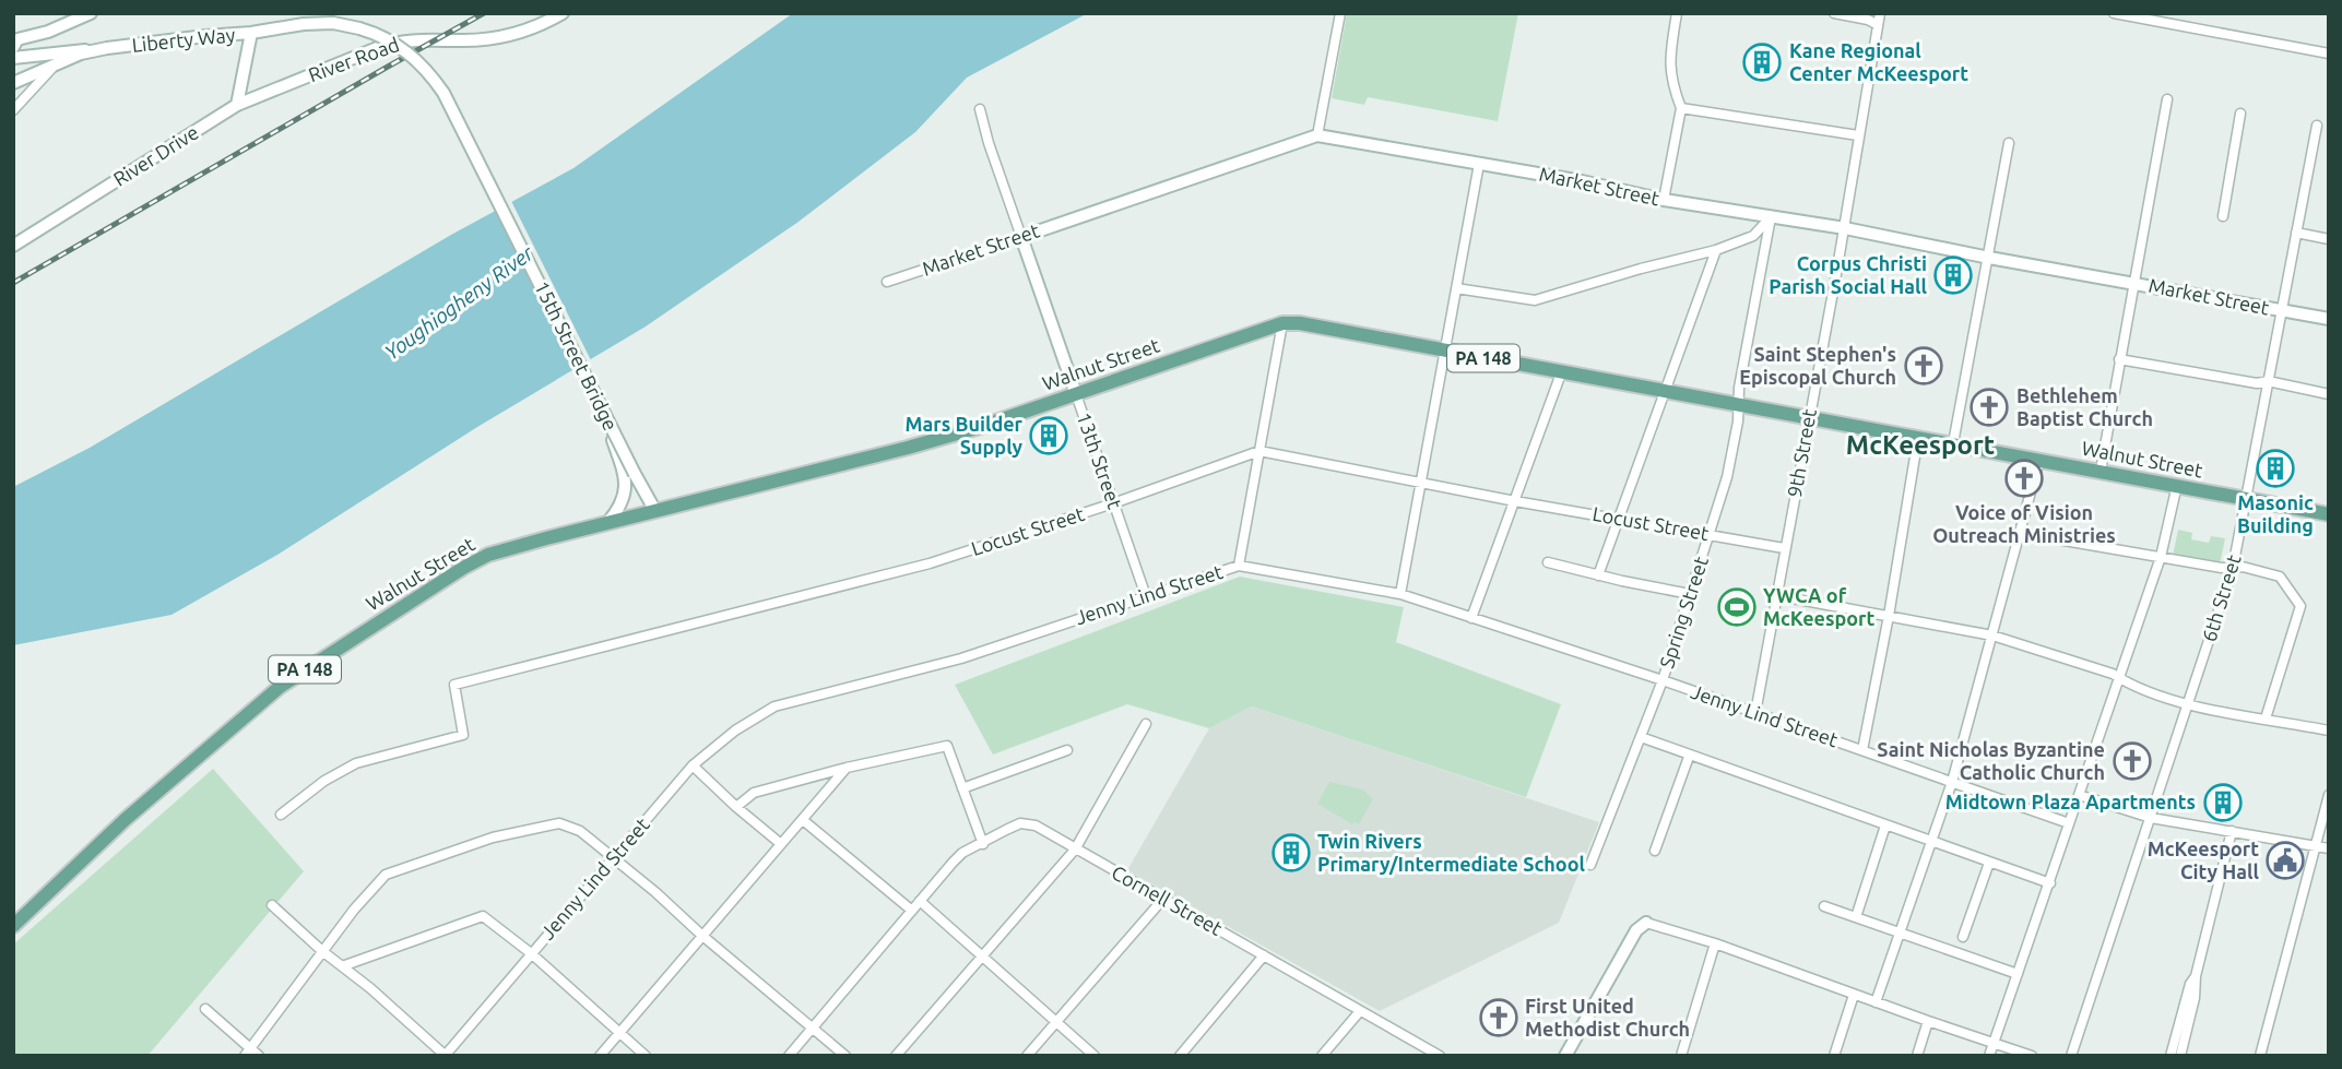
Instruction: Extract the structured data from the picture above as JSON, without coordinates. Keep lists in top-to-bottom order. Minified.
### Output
{"streets":{"main road":["PA 148","Walnut Street"],"street":["Liberty Way","River Road","River Drive","Market Street","15th Street Bridge","9th Street","13th Street","Locust Street","Jenny Lind Street","6th Street","Spring Street","Cornell Street"]},"crossings":[["Liberty Way","15th Street Bridge"],["River Road","River Drive"],["Market Street","9th Street"],["Market Street","13th Street"],["Market Street","6th Street"],["Market Street","Spring Street"],["15th Street Bridge","Walnut Street"],["Walnut Street","9th Street"],["Walnut Street","13th Street"],["Walnut Street","6th Street"],["Walnut Street","Spring Street"],["9th Street","Locust Street"],["9th Street","Jenny Lind Street"],["13th Street","Locust Street"],["13th Street","Jenny Lind Street"],["Locust Street","Spring Street"],["Jenny Lind Street","Spring Street"]],"districts":["McKeesport"],"water":["Youghiogheny River"],"places":{"building":["Kane Regional Center McKeesport","Corpus Christi Parish Social Hall","Mars Builder Supply","Masonic Building","Midtown Plaza Apartments","Twin Rivers Primary/Intermediate School"],"church":["Saint Stephen's Episcopal Church","Bethlehem Baptist Church","Voice of Vision Outreach Ministries","Saint Nicholas Byzantine Catholic Church","First United Methodist Church"],"sports":["YWCA of McKeesport"],"public building":["McKeesport City Hall"]}}
